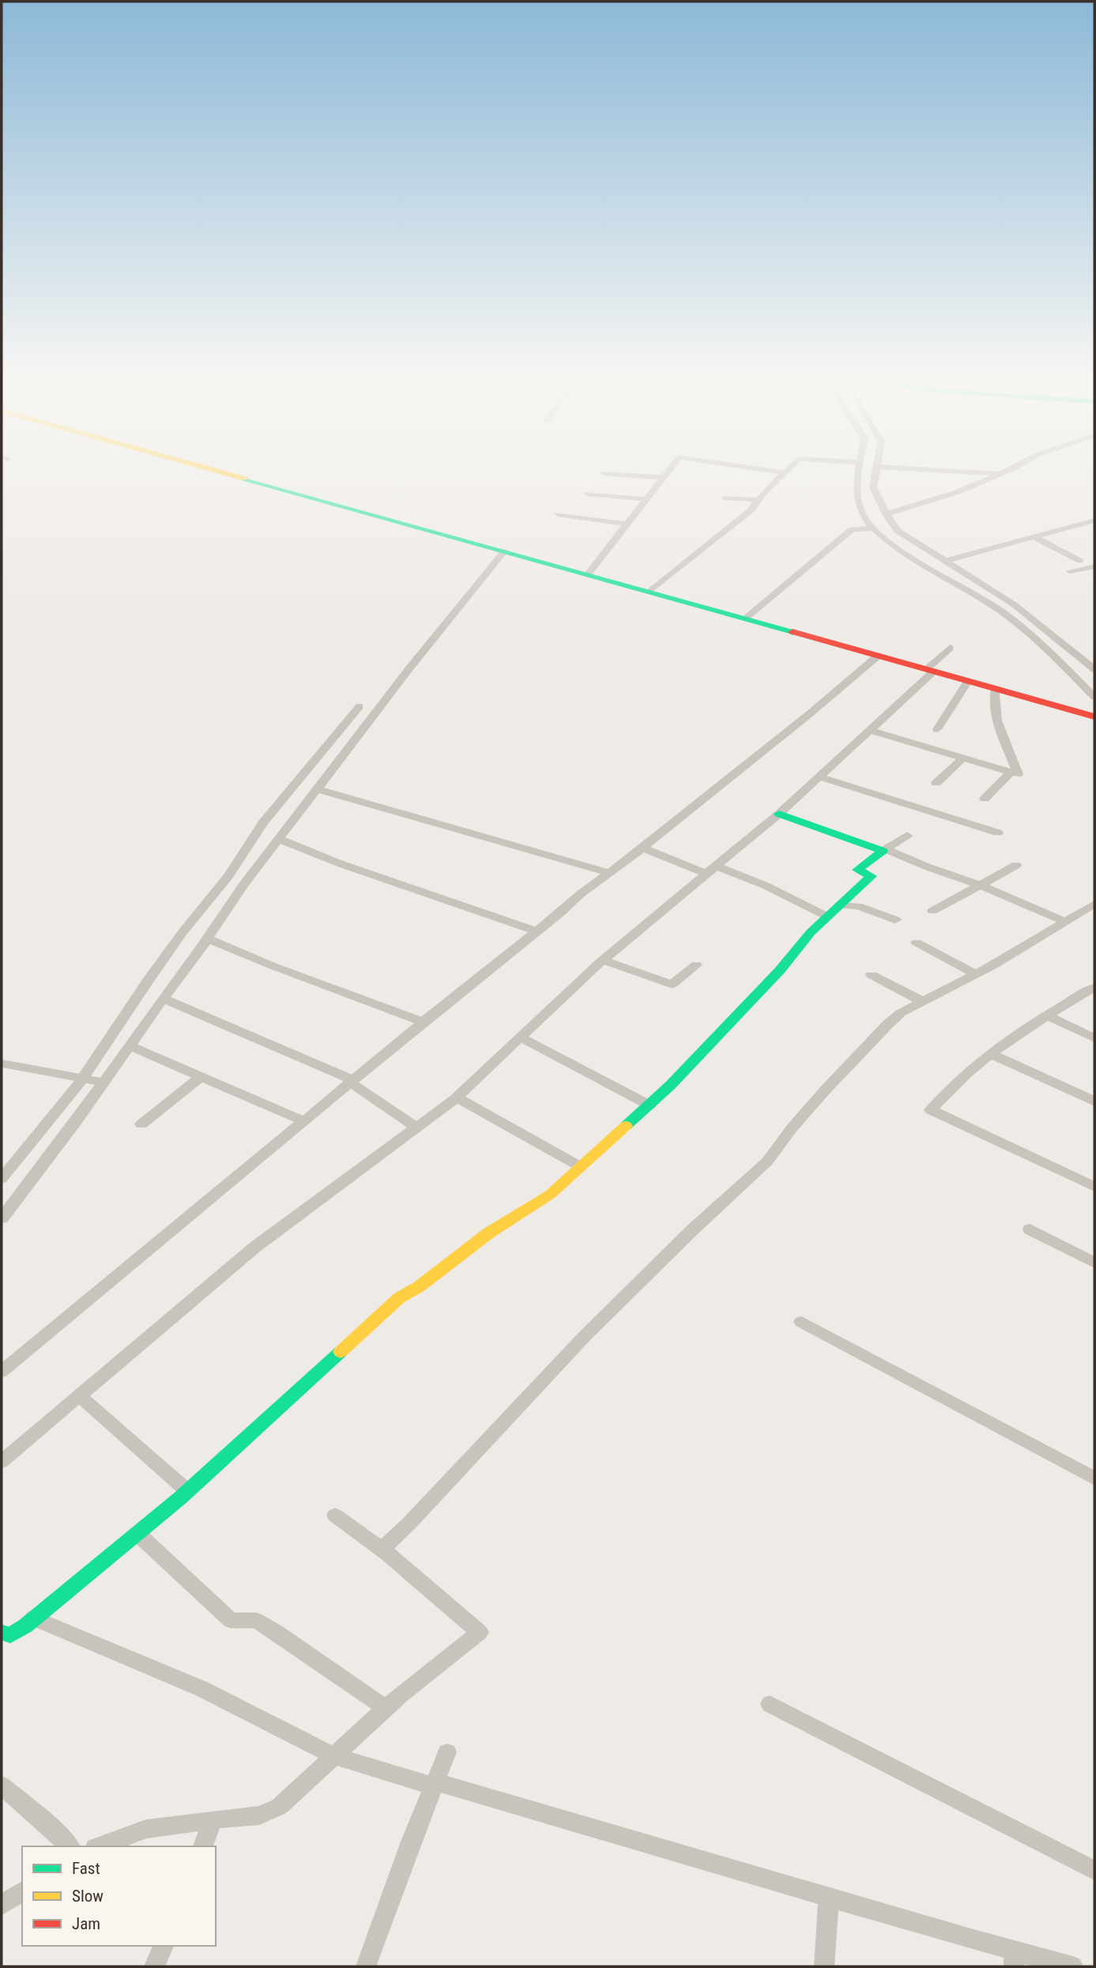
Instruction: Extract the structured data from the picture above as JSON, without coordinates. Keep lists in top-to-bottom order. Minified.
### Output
{"legend":["Fast","Slow","Jam"]}
